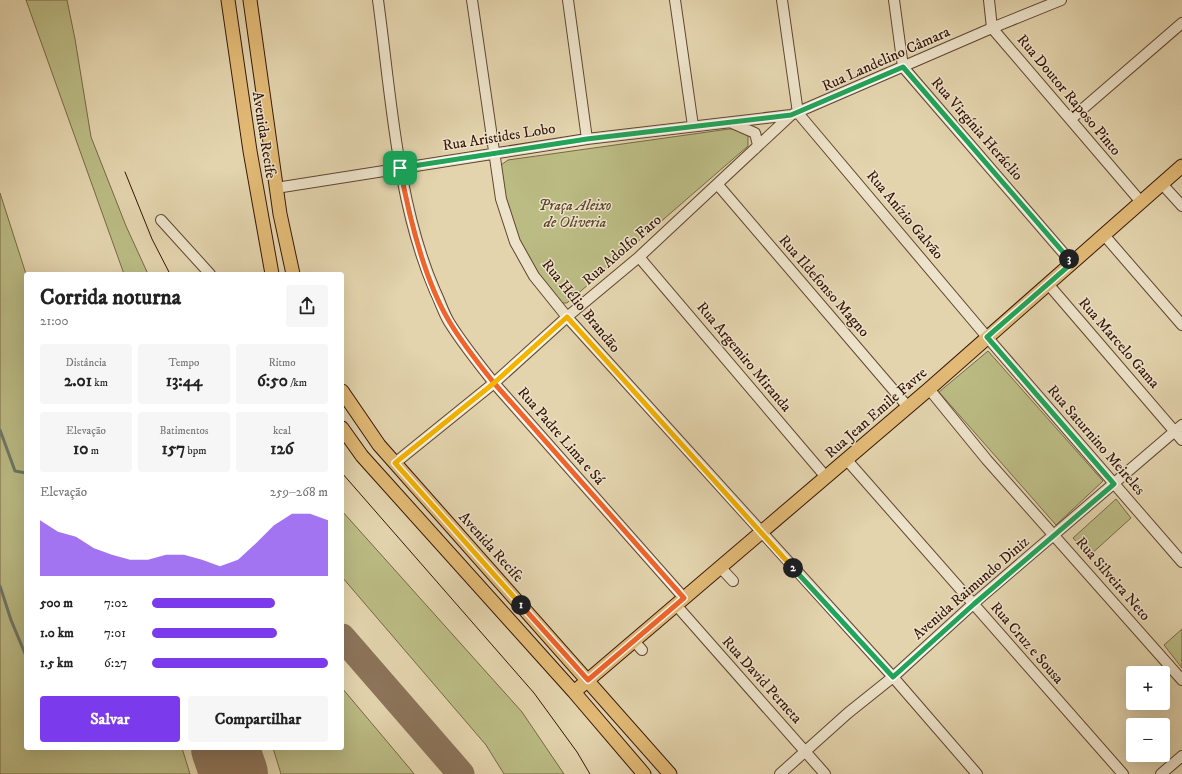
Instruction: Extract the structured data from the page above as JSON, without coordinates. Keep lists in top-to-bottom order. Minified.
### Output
{"streets":{"main road":["Avenida Recife","Rua Jean Emile Favre"],"street":["Rua Landelino Câmara","Rua Doutor Raposo Pinto","Rua Virgínia Heráclio","Rua Aristides Lobo","Rua Anízio Galvão","Rua Adolfo Faro","Rua Ildefonso Magno","Rua Hélio Brandão","Rua Marcelo Gama","Rua Argemiro Miranda","Rua Padre Lima e Sá","Rua Saturnino Meireles","Rua Silveira Neto","Avenida Raimundo Diniz","Rua Cruz e Sousa","Rua David Perneta"]},"crossings":[["Rua Landelino Câmara","Rua Doutor Raposo Pinto"],["Rua Landelino Câmara","Rua Virgínia Heráclio"],["Rua Landelino Câmara","Rua Aristides Lobo"],["Rua Landelino Câmara","Rua Anízio Galvão"],["Rua Landelino Câmara","Rua Adolfo Faro"],["Rua Doutor Raposo Pinto","Rua Jean Emile Favre"],["Rua Virgínia Heráclio","Rua Jean Emile Favre"],["Avenida Recife","Rua Aristides Lobo"],["Avenida Recife","Rua Adolfo Faro"],["Avenida Recife","Rua Jean Emile Favre"],["Rua Aristides Lobo","Rua Anízio Galvão"],["Rua Aristides Lobo","Rua Adolfo Faro"],["Rua Aristides Lobo","Rua Hélio Brandão"],["Rua Aristides Lobo","Rua Padre Lima e Sá"],["Rua Anízio Galvão","Rua Adolfo Faro"],["Rua Anízio Galvão","Rua Jean Emile Favre"],["Rua Anízio Galvão","Rua Saturnino Meireles"],["Rua Adolfo Faro","Rua Ildefonso Magno"],["Rua Adolfo Faro","Rua Hélio Brandão"],["Rua Adolfo Faro","Rua Argemiro Miranda"],["Rua Adolfo Faro","Rua Padre Lima e Sá"],["Rua Ildefonso Magno","Rua Jean Emile Favre"],["Rua Hélio Brandão","Rua Jean Emile Favre"],["Rua Hélio Brandão","Avenida Raimundo Diniz"],["Rua Marcelo Gama","Rua Jean Emile Favre"],["Rua Marcelo Gama","Avenida Raimundo Diniz"],["Rua Argemiro Miranda","Rua Jean Emile Favre"],["Rua Jean Emile Favre","Rua Padre Lima e Sá"],["Rua Jean Emile Favre","Rua Saturnino Meireles"],["Rua Jean Emile Favre","Rua Silveira Neto"],["Rua Jean Emile Favre","Rua Cruz e Sousa"],["Rua Jean Emile Favre","Rua David Perneta"],["Rua Padre Lima e Sá","Rua David Perneta"],["Rua Saturnino Meireles","Avenida Raimundo Diniz"],["Rua Silveira Neto","Avenida Raimundo Diniz"],["Avenida Raimundo Diniz","Rua Cruz e Sousa"],["Avenida Raimundo Diniz","Rua David Perneta"]],"parks":["Praça Aleixo de Oliveria"],"page":{"pins":["3","2","1"],"heading":["Corrida noturna","21:00"],"stats":[["Distância","2.01 km"],["Tempo","13:44"],["Ritmo","6:50 /km"],["Elevação","10 m"],["Batimentos","157 bpm"],["kcal","126"]],"chart":["Elevação","259–268 m"],"list":[{"name":"500 m","note":"7:02"},{"name":"1.0 km","note":"7:01"},{"name":"1.5 km","note":"6:27"}],"map_buttons":["+","−"],"buttons":["Salvar","Compartilhar"]}}
